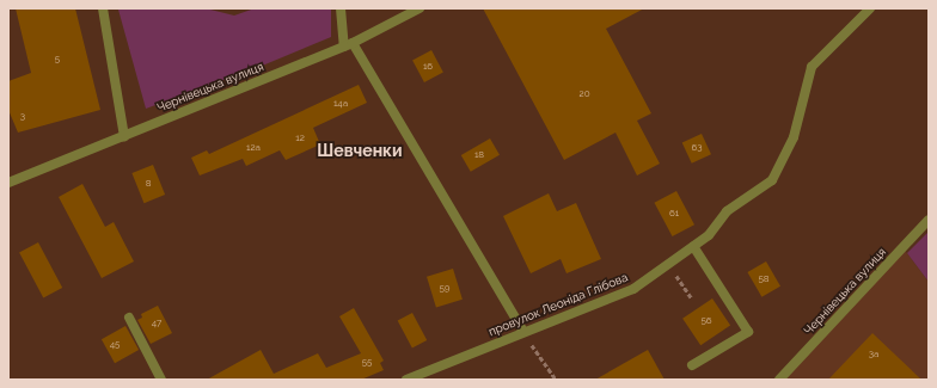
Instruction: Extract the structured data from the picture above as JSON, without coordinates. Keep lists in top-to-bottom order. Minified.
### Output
{"streets":{"street":["Чернівецька вулиця","провулок Леоніда Глібова"]},"districts":["Шевченки"],"house_numbers":["5","16","20","14а","3","12","12а","63","18","8","61","58","59","56","47","45","3а","55"]}
